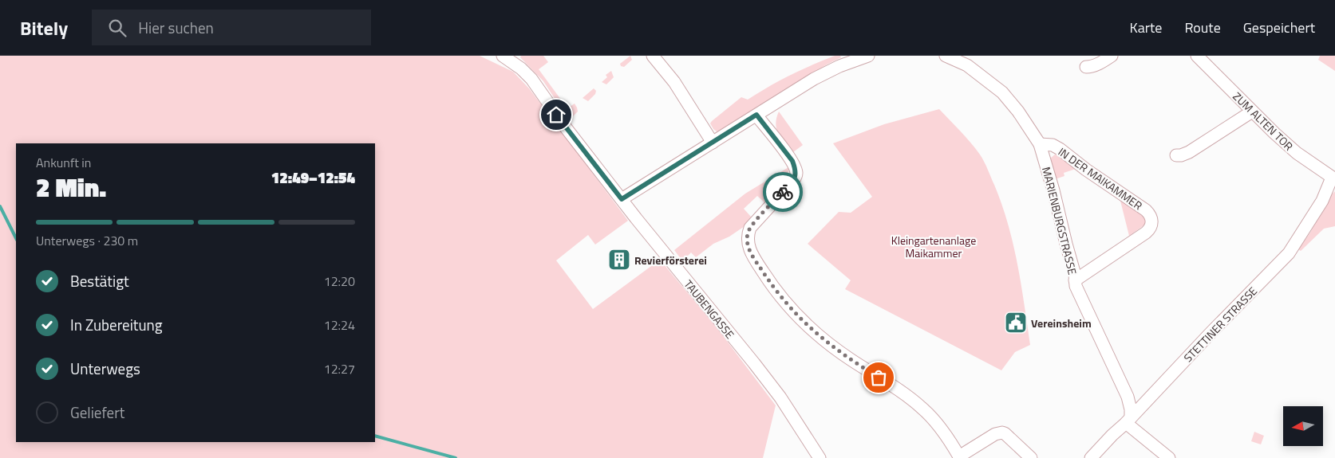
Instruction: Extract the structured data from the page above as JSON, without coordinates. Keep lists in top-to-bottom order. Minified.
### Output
{"streets":{"street":["ZUM ALTEN TOR","IN DER MAIKAMMER","MARIENBURGSTRASSE","TAUBENGASSE","STETTINER STRASSE"]},"crossings":[["ZUM ALTEN TOR","STETTINER STRASSE"],["IN DER MAIKAMMER","MARIENBURGSTRASSE"],["MARIENBURGSTRASSE","STETTINER STRASSE"]],"parks":["Kleingartenanlage Maikammer"],"places":{"building":["Revierförsterei"],"public building":["Vereinsheim"]},"north":"left","page":{"header":"Bitely","search":"Hier suchen","nav":["Karte","Route","Gespeichert"],"heading":["2 Min.","Ankunft in","12:49–12:54"],"bar":"Unterwegs · 230 m","list":[["Bestätigt","12:20"],["In Zubereitung","12:24"],["Unterwegs","12:27"],"Geliefert"]}}
